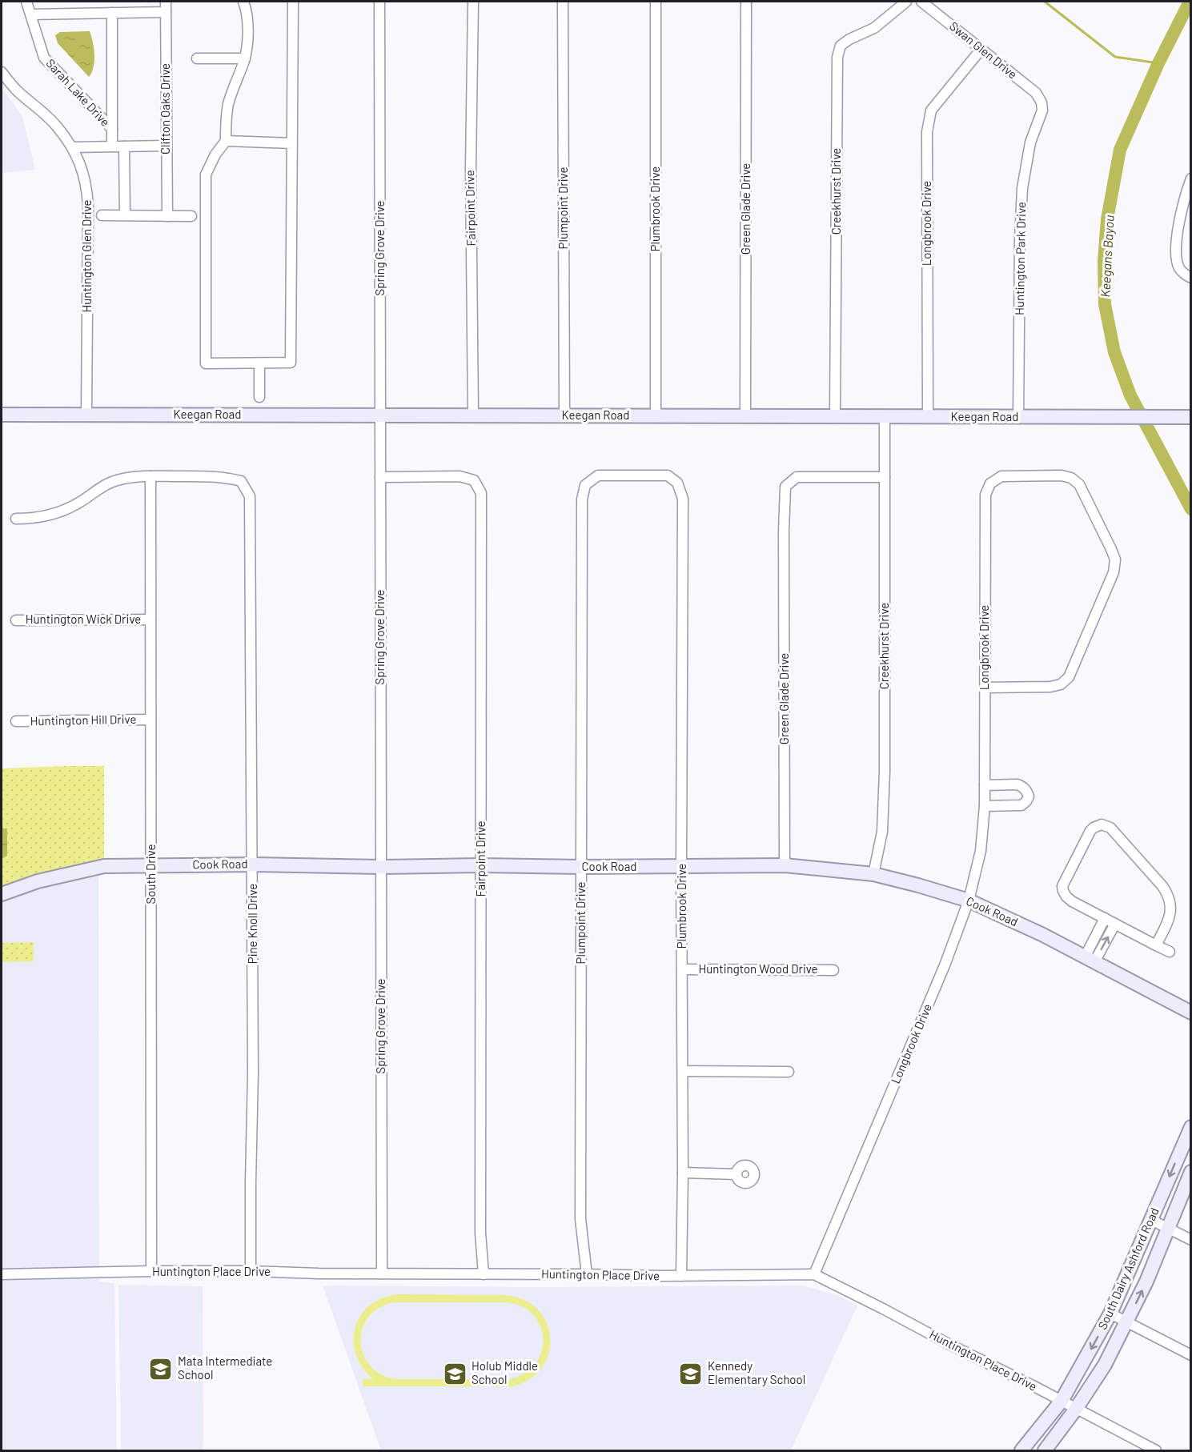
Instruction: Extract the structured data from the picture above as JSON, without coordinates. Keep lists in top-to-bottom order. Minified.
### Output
{"streets":{"street":["Swan Glen Drive","Sarah Lake Drive","Clifton Oaks Drive","Creekhurst Drive","Fairpoint Drive","Plumpoint Drive","Plumbrook Drive","Green Glade Drive","Longbrook Drive","Spring Grove Drive","Huntington Glen Drive","Huntington Park Drive","Keegan Road","Huntington Wick Drive","Huntington Hill Drive","Cook Road","South Drive","Pine Knoll Drive","Huntington Wood Drive","South Dairy Ashford Road","Huntington Place Drive"]},"crossings":[["Swan Glen Drive","Longbrook Drive"],["Swan Glen Drive","Huntington Park Drive"],["Creekhurst Drive","Green Glade Drive"],["Creekhurst Drive","Keegan Road"],["Creekhurst Drive","Cook Road"],["Fairpoint Drive","Spring Grove Drive"],["Fairpoint Drive","Keegan Road"],["Fairpoint Drive","Cook Road"],["Fairpoint Drive","Huntington Place Drive"],["Plumpoint Drive","Plumbrook Drive"],["Plumpoint Drive","Keegan Road"],["Plumpoint Drive","Cook Road"],["Plumpoint Drive","Huntington Place Drive"],["Plumbrook Drive","Keegan Road"],["Plumbrook Drive","Cook Road"],["Plumbrook Drive","Huntington Wood Drive"],["Plumbrook Drive","Huntington Place Drive"],["Green Glade Drive","Keegan Road"],["Green Glade Drive","Cook Road"],["Longbrook Drive","Keegan Road"],["Longbrook Drive","Cook Road"],["Longbrook Drive","Huntington Place Drive"],["Spring Grove Drive","Keegan Road"],["Spring Grove Drive","Cook Road"],["Spring Grove Drive","Huntington Place Drive"],["Huntington Glen Drive","Keegan Road"],["Huntington Park Drive","Keegan Road"],["Huntington Wick Drive","South Drive"],["Huntington Hill Drive","South Drive"],["Cook Road","South Drive"],["Cook Road","Pine Knoll Drive"],["South Drive","Pine Knoll Drive"],["South Drive","Huntington Place Drive"],["Pine Knoll Drive","Huntington Place Drive"],["South Dairy Ashford Road","Huntington Place Drive"]],"water":["Keegans Bayou"],"places":{"school or university":["Mata Intermediate School","Holub Middle School","Kennedy Elementary School"]}}
